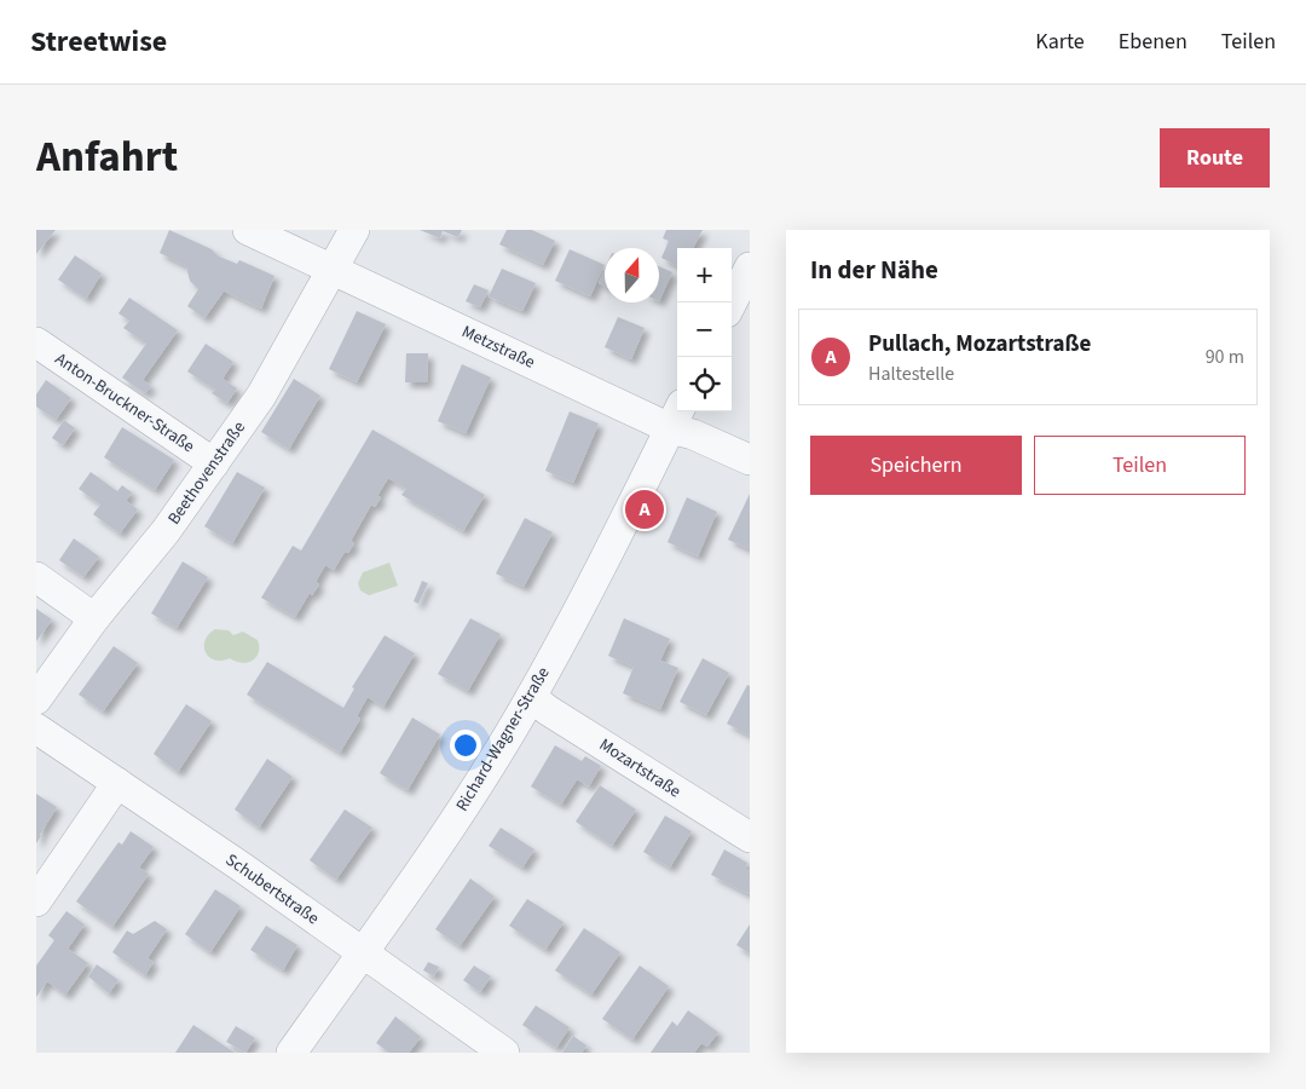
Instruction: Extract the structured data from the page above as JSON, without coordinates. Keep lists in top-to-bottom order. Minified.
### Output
{"streets":{"street":["Metzstraße","Anton-Bruckner-Straße","Beethovenstraße","Richard-Wagner-Straße","Mozartstraße","Schubertstraße"]},"crossings":[["Metzstraße","Beethovenstraße"],["Metzstraße","Richard-Wagner-Straße"],["Anton-Bruckner-Straße","Beethovenstraße"],["Richard-Wagner-Straße","Mozartstraße"],["Richard-Wagner-Straße","Schubertstraße"]],"north":"top","page":{"header":"Streetwise","nav":["Karte","Ebenen","Teilen"],"title":"Anfahrt","buttons":["Route",["Speichern","Teilen"]],"heading":"In der Nähe","map_buttons":["+","−"],"list":[{"mark":"A","name":"Pullach, Mozartstraße","note":"Haltestelle","value":"90 m"}],"pins":"A"}}
